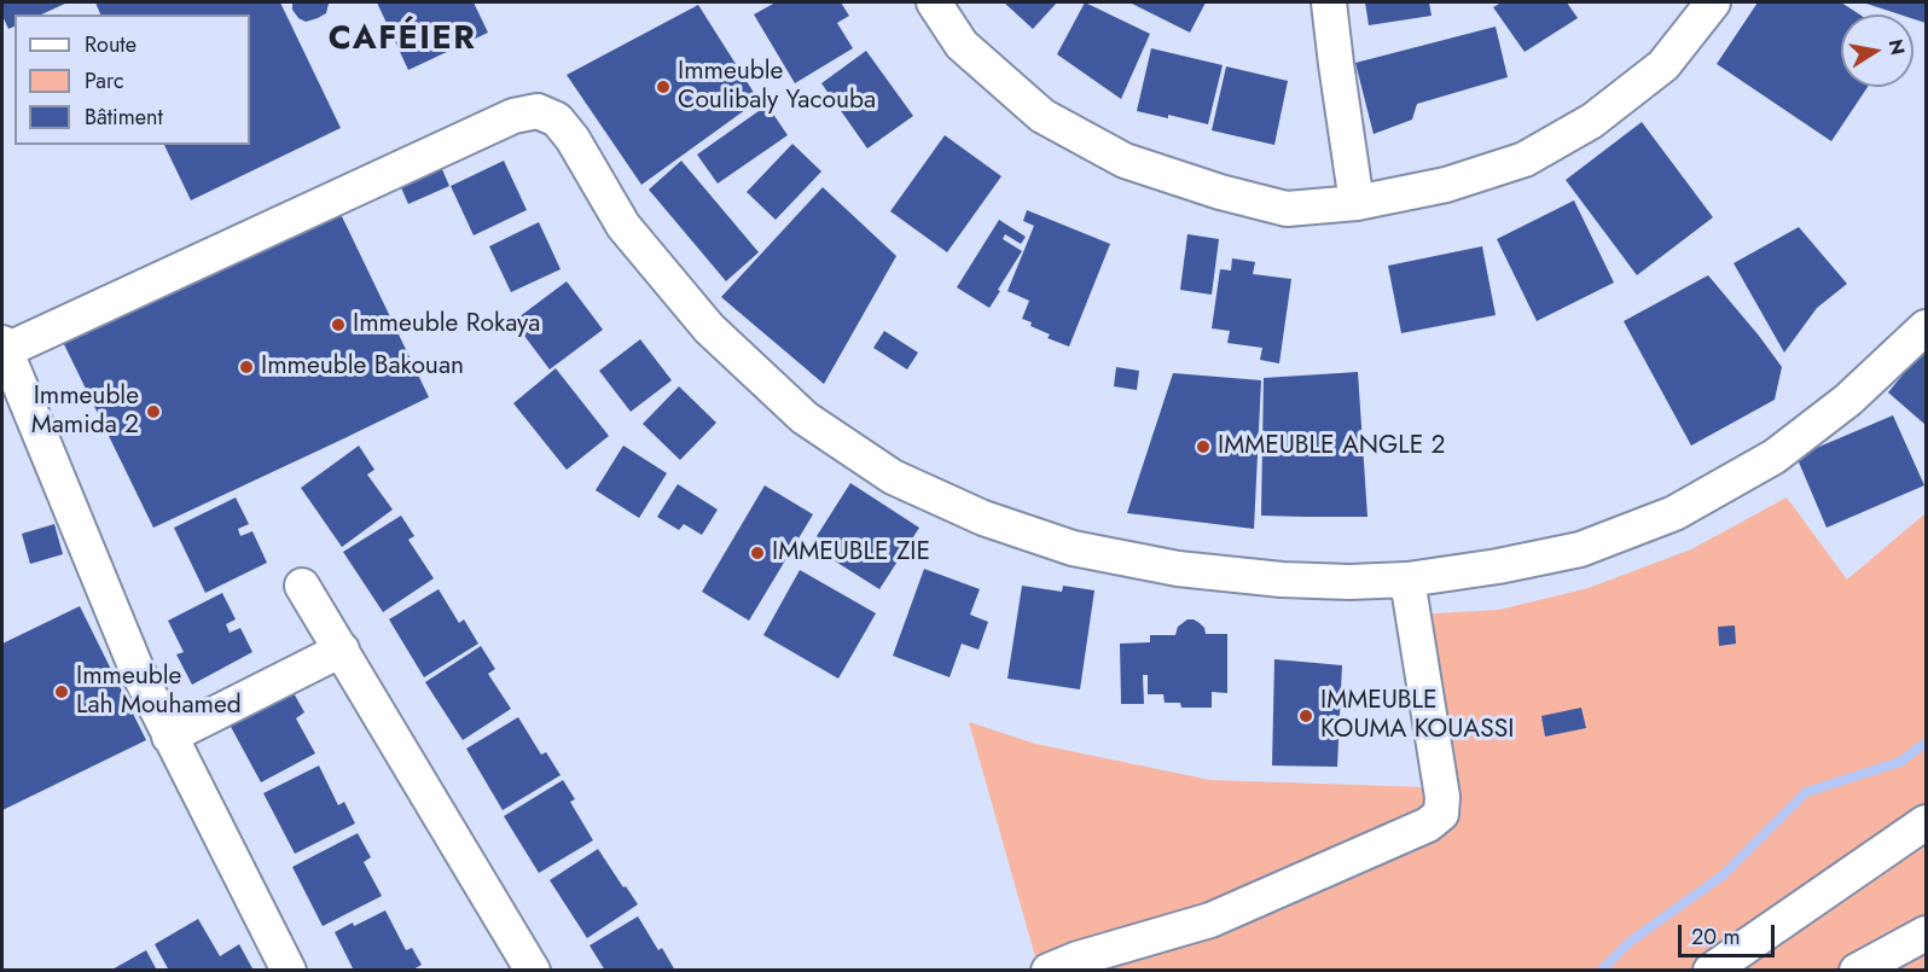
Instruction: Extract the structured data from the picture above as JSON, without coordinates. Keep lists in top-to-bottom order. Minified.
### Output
{"districts":["CAFÉIER"],"places":["Immeuble Coulibaly Yacouba","Immeuble Rokaya","Immeuble Bakouan","Immeuble Mamida 2","IMMEUBLE ANGLE 2","IMMEUBLE ZIE","Immeuble Lah Mouhamed","IMMEUBLE KOUMA KOUASSI"],"legend":["Route","Parc","Bâtiment"],"scale_bar":"20 m","north":"right"}
